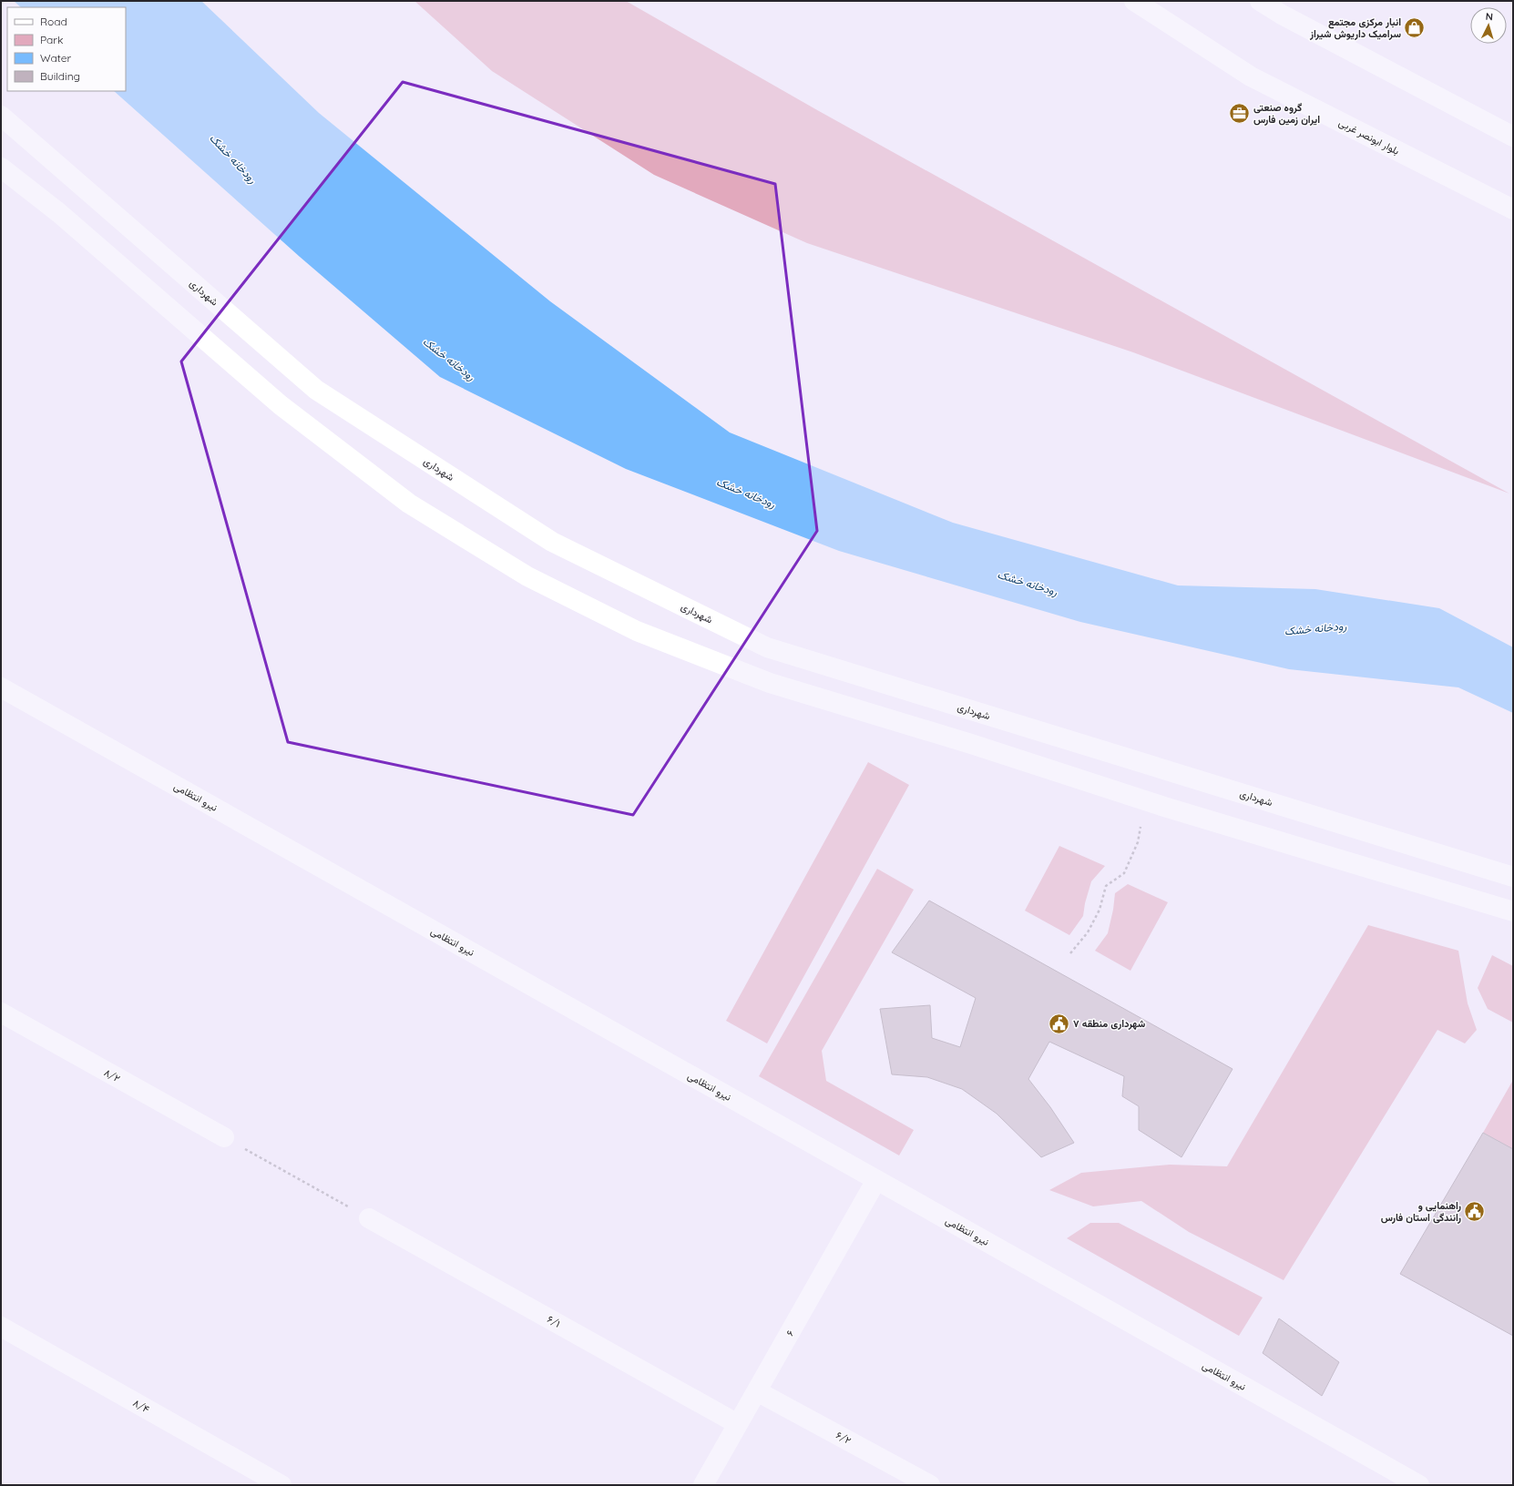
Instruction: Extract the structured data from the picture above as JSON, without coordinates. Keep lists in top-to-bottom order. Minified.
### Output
{"streets":{"street":["بلوار ابونصر غربی","شهرداری","نیرو انتظامی","۸/۲","۶/۱","۶","۸/۴","۶/۲"]},"crossings":[["نیرو انتظامی","۶"],["۶/۱","۶"],["۶","۶/۲"]],"water":["رودخانه خشک"],"places":{"shop":["انبار مرکزی مجتمع سرامیک داریوش‌ شیراز"],"office":["گروه صنعتی ایران زمین فارس"],"public building":["شهرداری منطقه ۷","راهنمایی و رانندگی استان فارس"]},"legend":["Road","Park","Water","Building"],"north":"top"}
